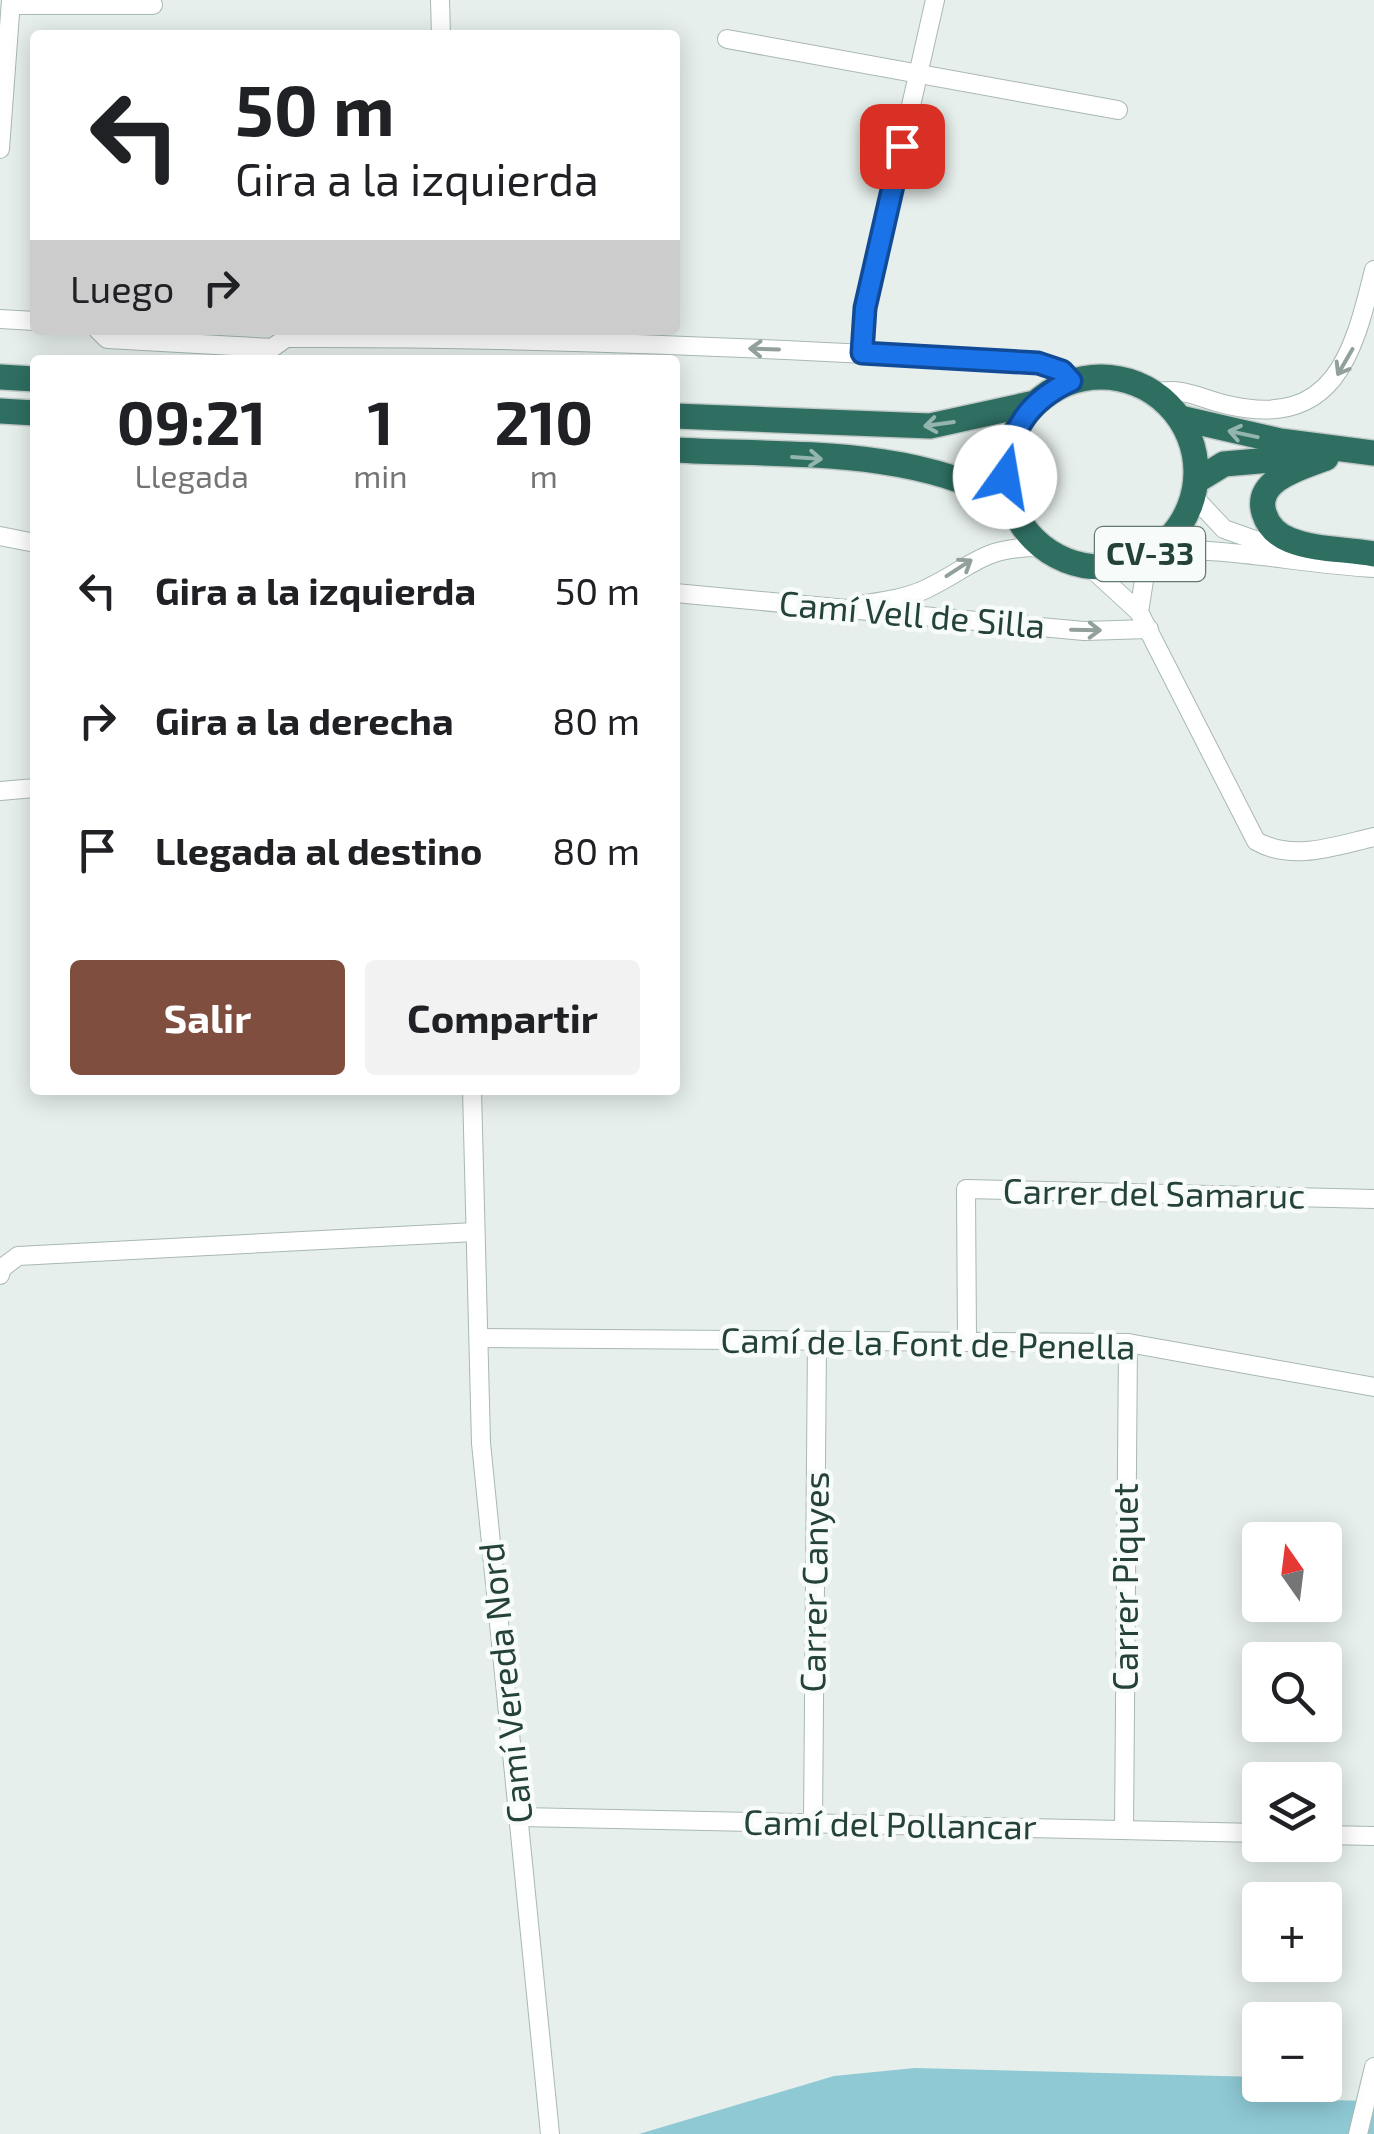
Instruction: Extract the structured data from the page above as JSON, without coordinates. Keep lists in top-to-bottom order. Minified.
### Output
{"streets":{"highway":["CV-33"],"street":["Camí Vell de Silla","Carrer del Samaruc","Camí de la Font de Penella","Carrer Canyes","Carrer Piquet","Camí Vereda Nord","Camí del Pollancar"]},"crossings":[["Carrer del Samaruc","Camí de la Font de Penella"],["Camí de la Font de Penella","Carrer Canyes"],["Camí de la Font de Penella","Carrer Piquet"],["Camí de la Font de Penella","Camí Vereda Nord"],["Carrer Canyes","Camí del Pollancar"],["Carrer Piquet","Camí del Pollancar"],["Camí Vereda Nord","Camí del Pollancar"]],"north":"top","page":{"turn":["50 m","Gira a la izquierda"],"then":"Luego","eta":["09:21","Llegada","1","min","210","m"],"list":[{"name":"Gira a la izquierda","value":"50 m"},{"name":"Gira a la derecha","value":"80 m"},{"name":"Llegada al destino","value":"80 m"}],"buttons":["Salir","Compartir"],"map_buttons":["+","−"]}}
